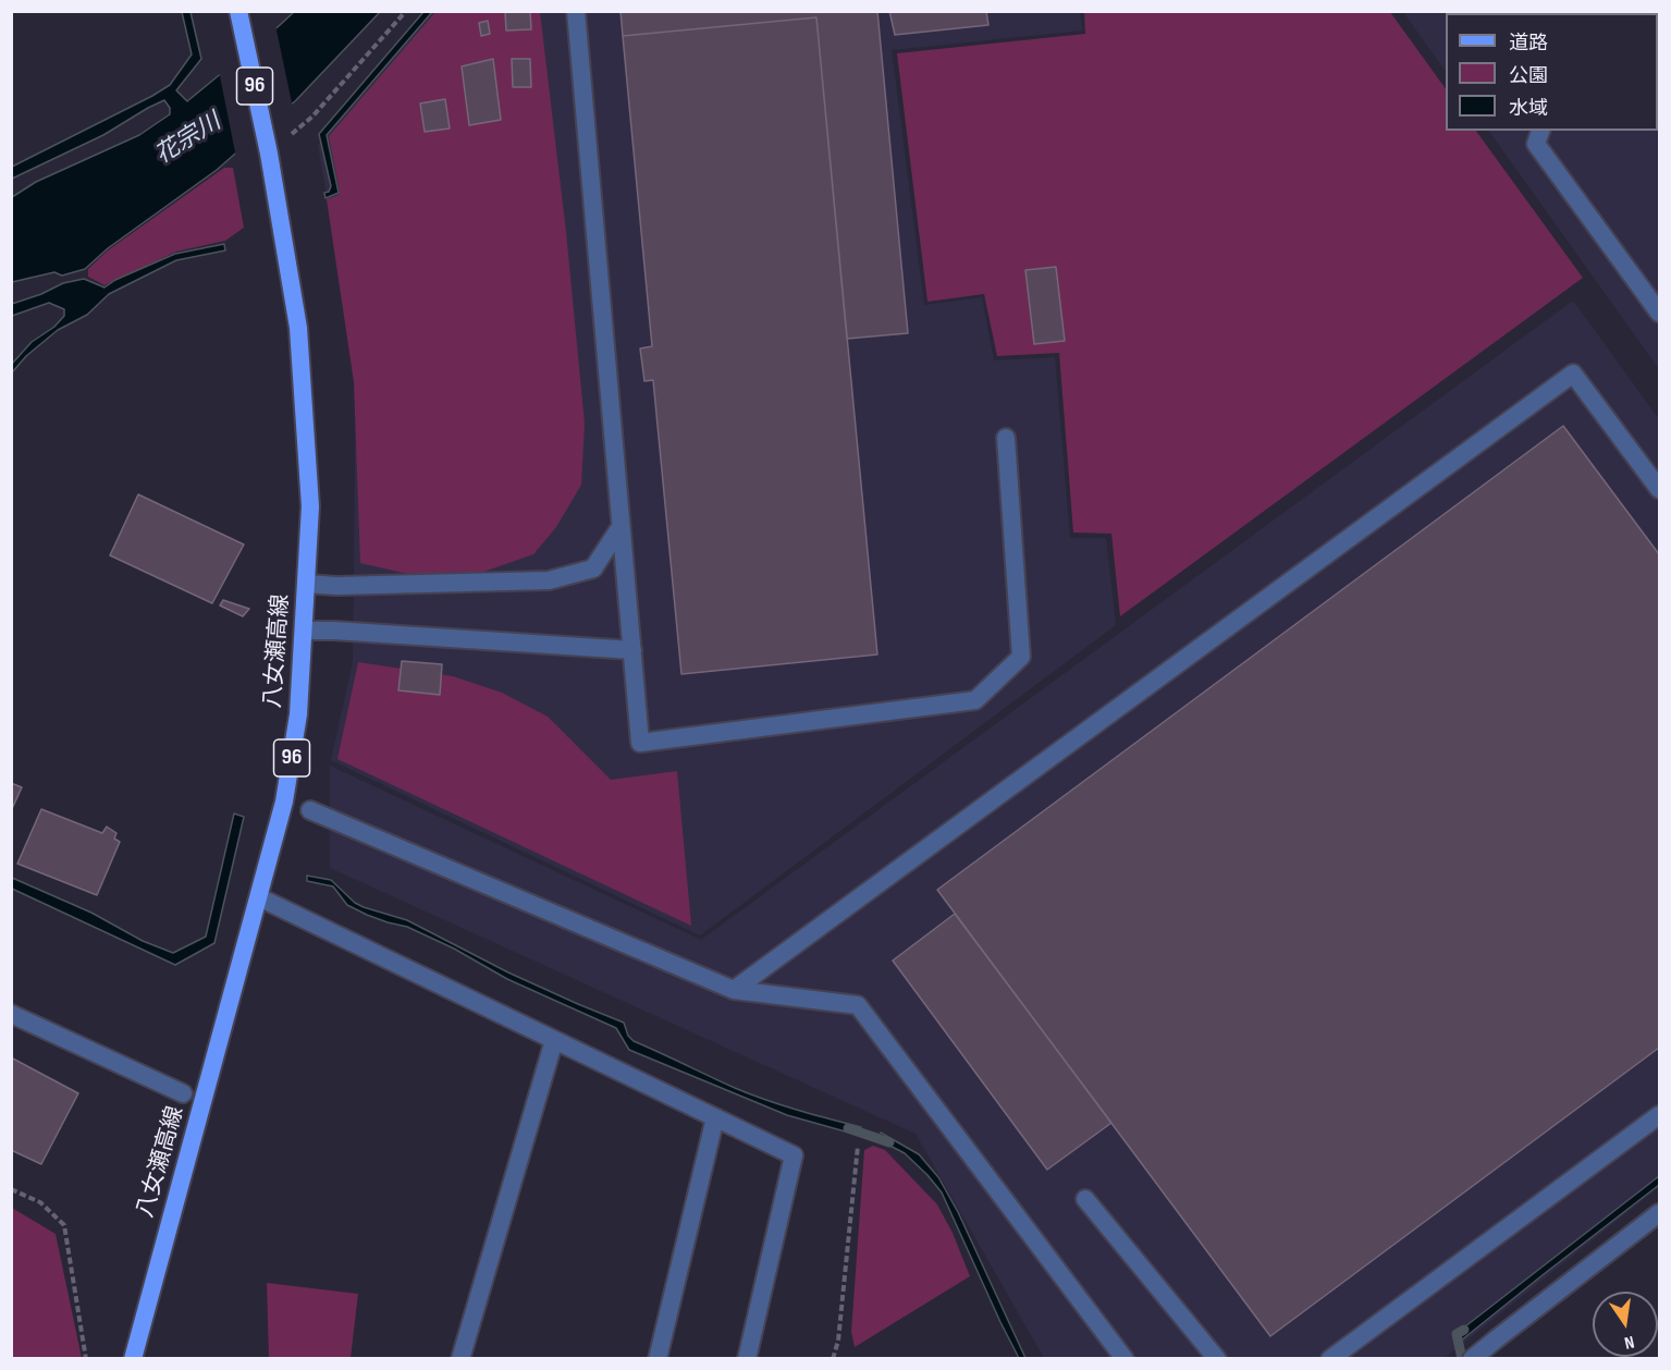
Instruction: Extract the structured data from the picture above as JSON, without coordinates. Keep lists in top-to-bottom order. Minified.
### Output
{"streets":{"main road":["96","八女瀬高線"]},"water":["花宗川"],"legend":["道路","公園","水域"],"north":"bottom"}
